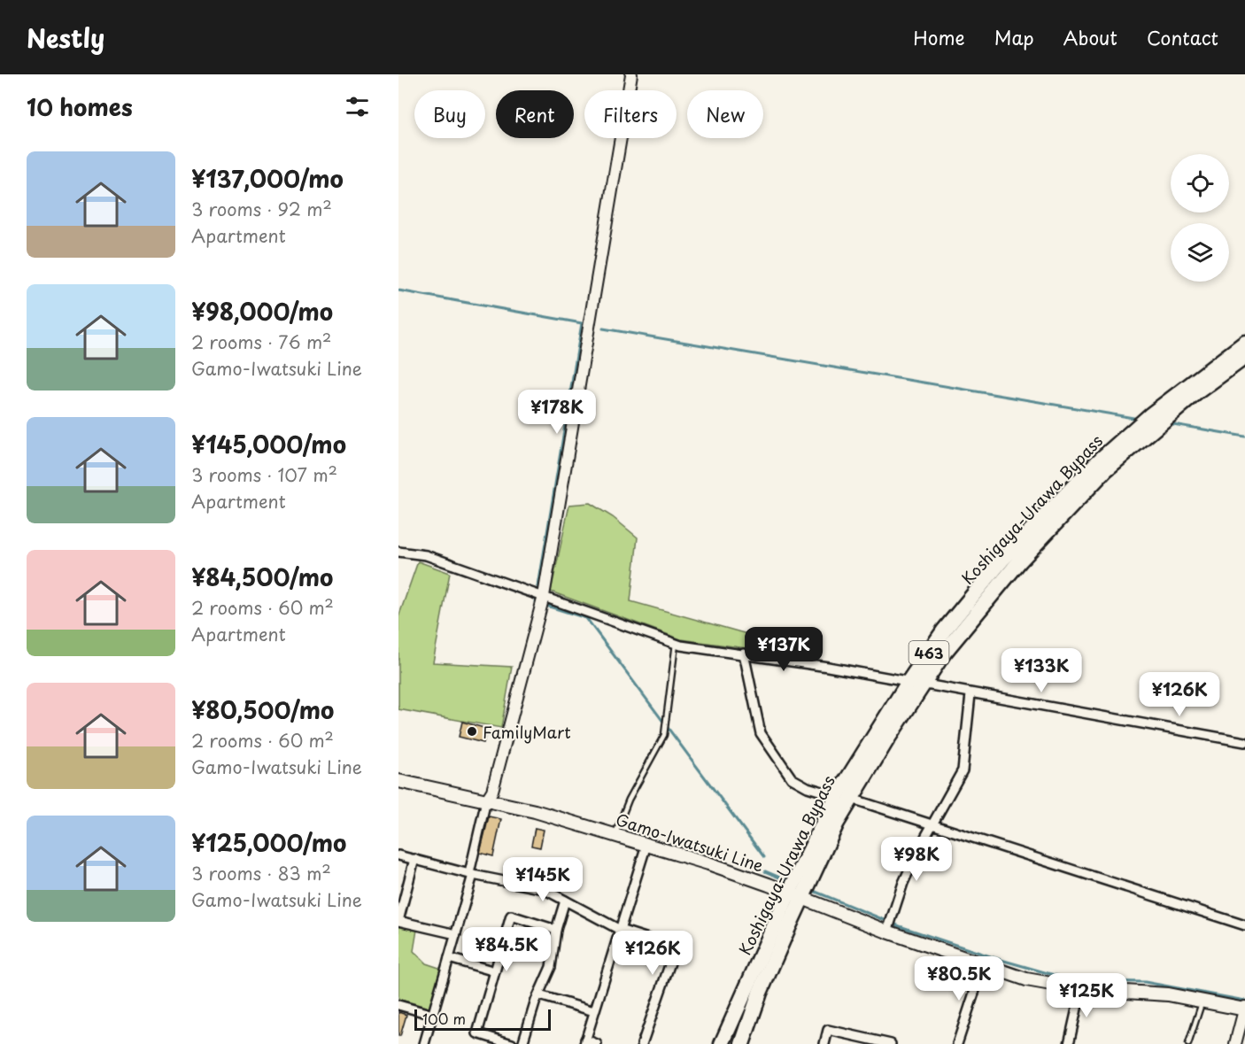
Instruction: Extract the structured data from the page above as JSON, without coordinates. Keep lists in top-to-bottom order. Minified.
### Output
{"streets":{"highway":["Koshigaya-Urawa Bypass","463"],"main road":["Gamo-Iwatsuki Line"]},"crossings":[["Koshigaya-Urawa Bypass","Gamo-Iwatsuki Line"]],"places":["FamilyMart"],"scale_bar":"100 m","page":{"header":"Nestly","nav":["Home","Map","About","Contact"],"heading":"10 homes","chip":["Buy","Rent","Filters","New"],"list":[{"name":"¥137,000/mo","note":"3 rooms · 92 m² · Apartment"},{"name":"¥98,000/mo","note":"2 rooms · 76 m² · Gamo-Iwatsuki Line"},{"name":"¥145,000/mo","note":"3 rooms · 107 m² · Apartment"},{"name":"¥84,500/mo","note":"2 rooms · 60 m² · Apartment"},{"name":"¥80,500/mo","note":"2 rooms · 60 m² · Gamo-Iwatsuki Line"},{"name":"¥125,000/mo","note":"3 rooms · 83 m² · Gamo-Iwatsuki Line"}],"price":["¥178K","¥137K","¥133K","¥126K","¥98K","¥145K","¥84.5K","¥126K","¥80.5K","¥125K"],"scale":"100 m"}}
